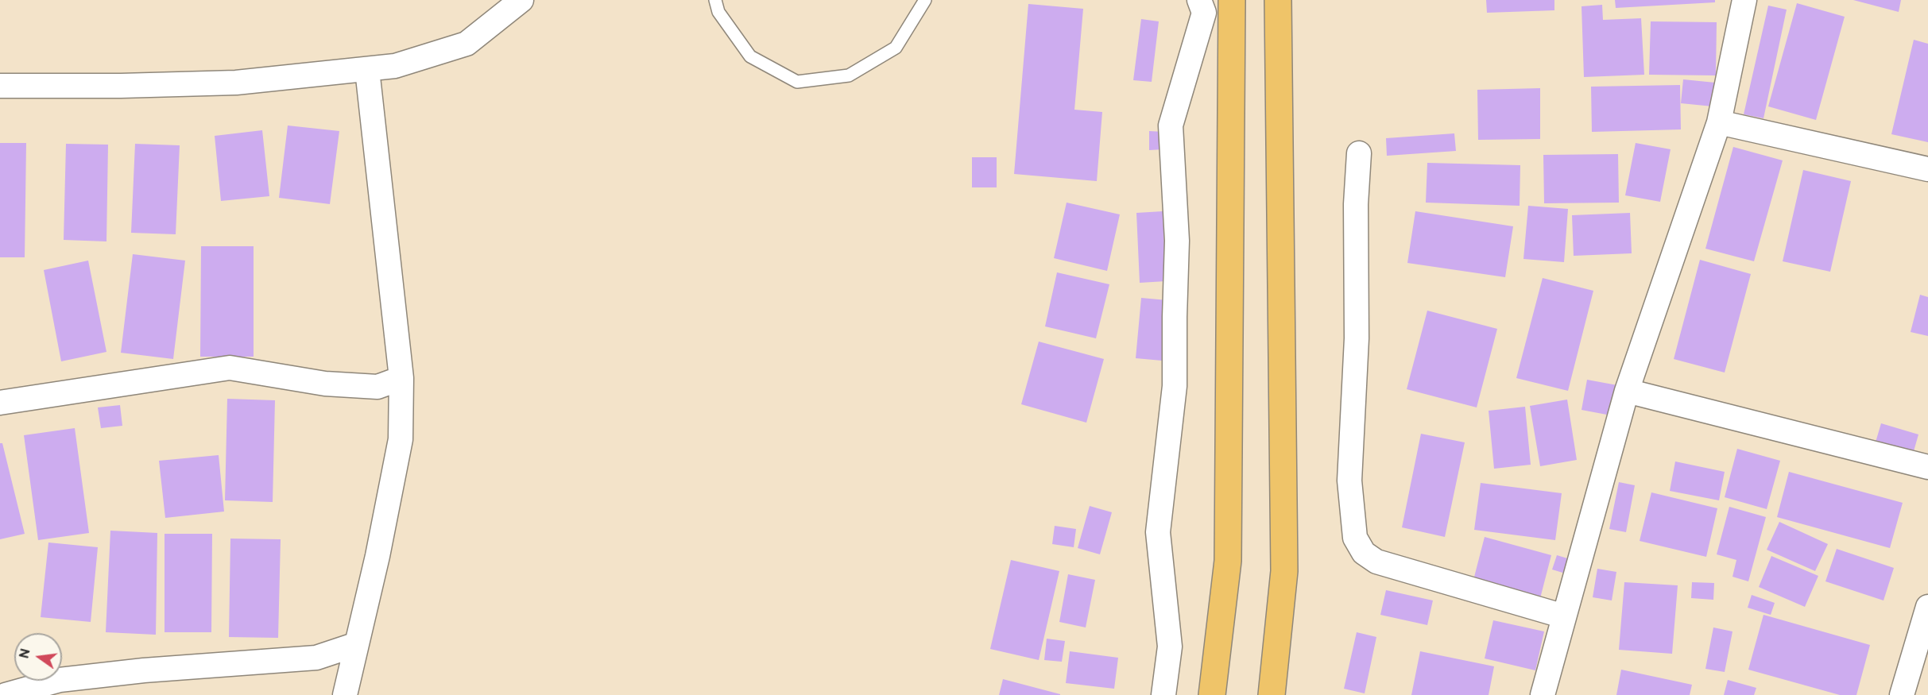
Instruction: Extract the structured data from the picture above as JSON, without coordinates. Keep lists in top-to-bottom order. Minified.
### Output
{"north":"left"}
